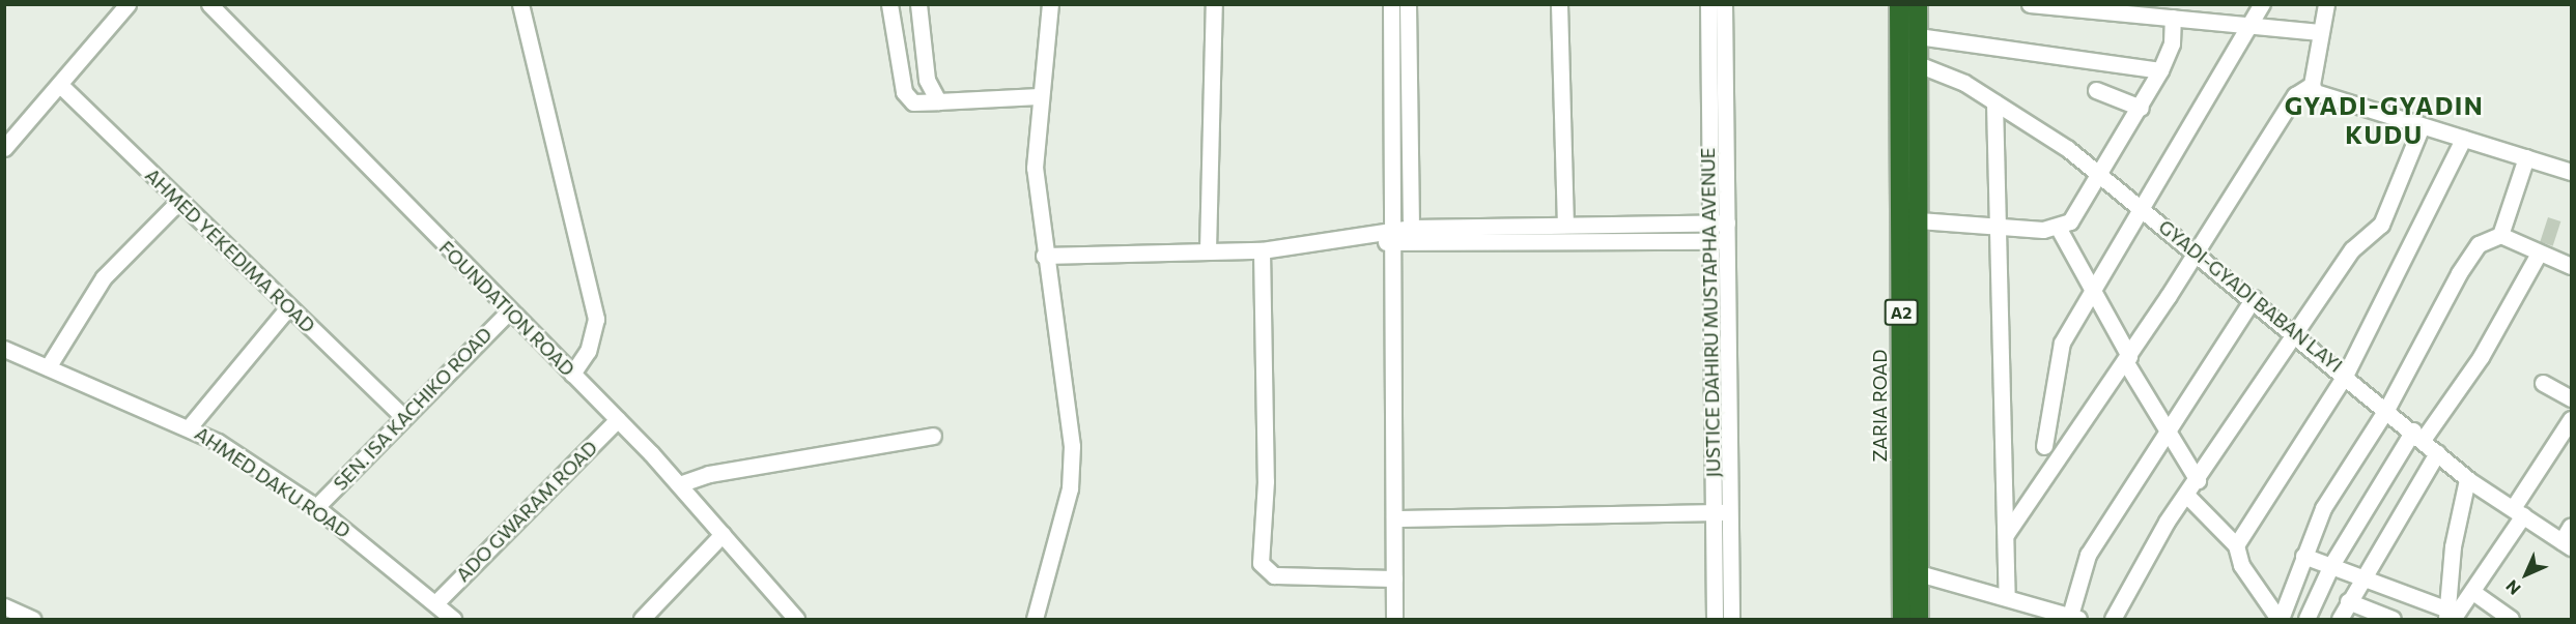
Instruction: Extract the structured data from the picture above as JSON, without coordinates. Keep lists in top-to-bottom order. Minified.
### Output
{"streets":{"highway":["A2","ZARIA ROAD"],"street":["AHMED YEKEDIMA ROAD","GYADI-GYADI BABAN LAYI","FOUNDATION ROAD","JUSTICE DAHIRU MUSTAPHA AVENUE","SEN. ISA KACHIKO ROAD","AHMED DAKU ROAD","ADO GWARAM ROAD"]},"crossings":[["AHMED YEKEDIMA ROAD","SEN. ISA KACHIKO ROAD"],["GYADI-GYADI BABAN LAYI","ZARIA ROAD"],["FOUNDATION ROAD","SEN. ISA KACHIKO ROAD"],["FOUNDATION ROAD","ADO GWARAM ROAD"],["SEN. ISA KACHIKO ROAD","AHMED DAKU ROAD"],["AHMED DAKU ROAD","ADO GWARAM ROAD"]],"districts":["GYADI-GYADIN KUDU"],"north":"bottom left"}
